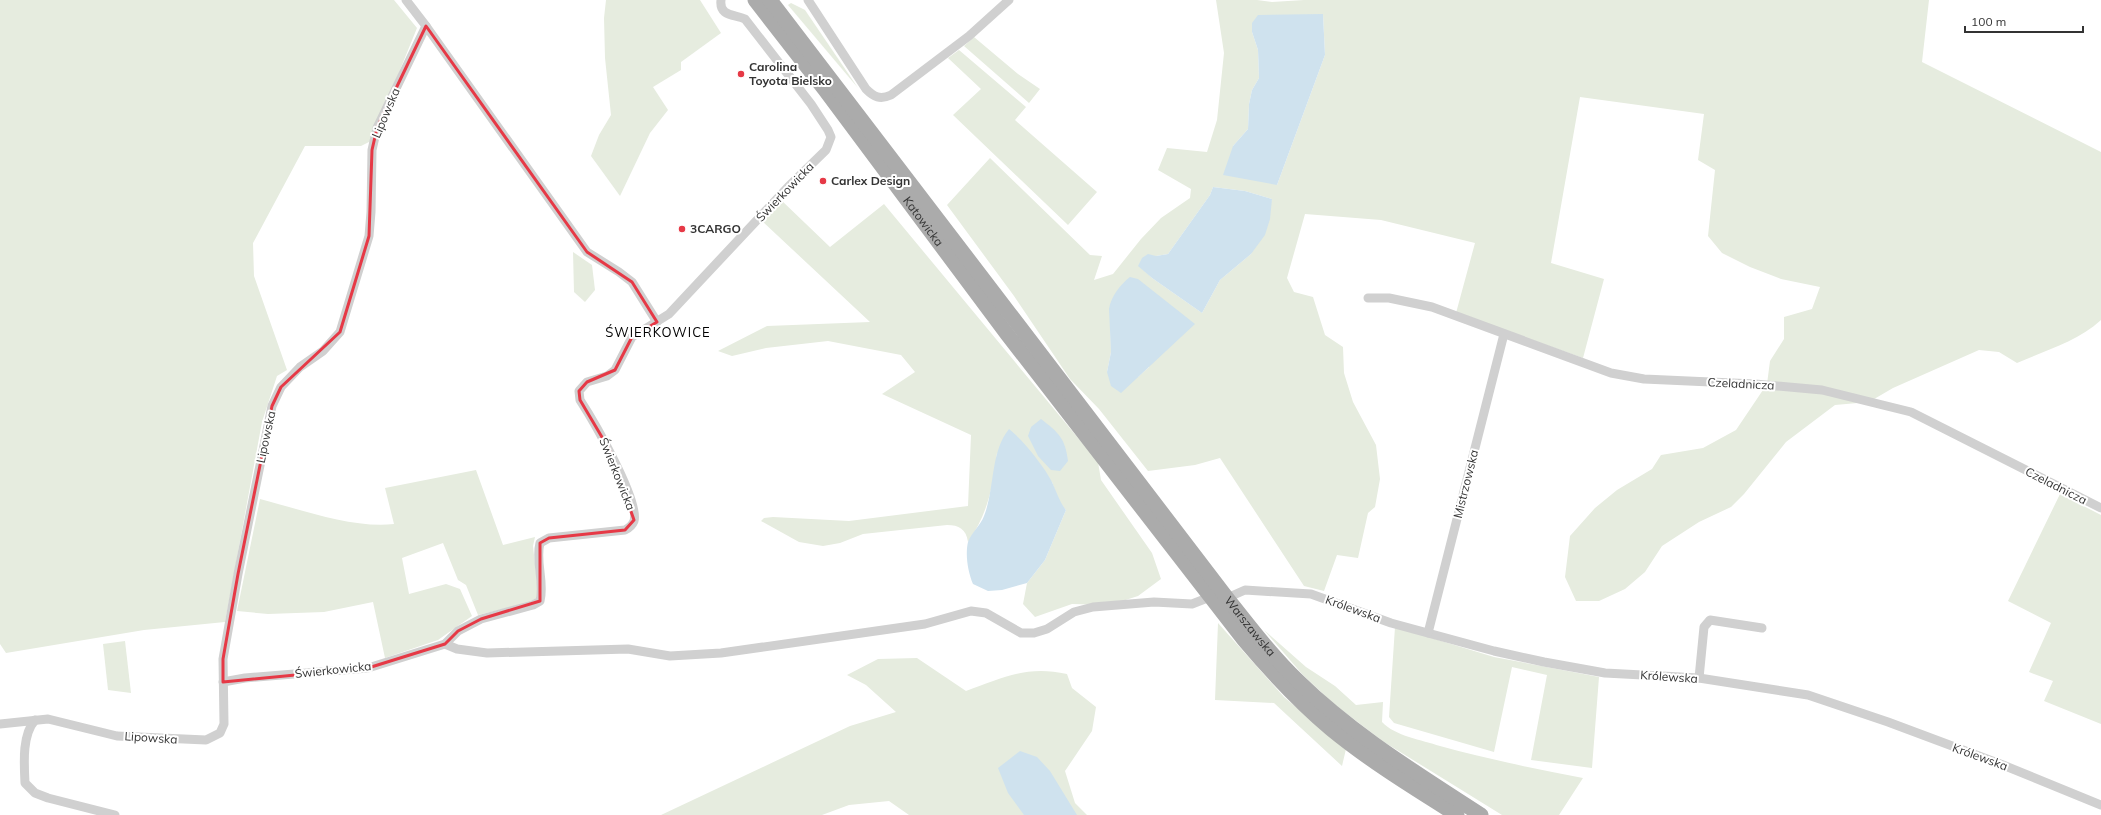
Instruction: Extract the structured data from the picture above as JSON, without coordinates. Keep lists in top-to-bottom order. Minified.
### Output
{"streets":{"main road":["Katowicka","Warszawska"],"street":["Lipowska","Świerkowicka","Czeladnicza","Mistrzowska","Królewska"]},"crossings":[["Lipowska","Świerkowicka"],["Katowicka","Warszawska"],["Czeladnicza","Mistrzowska"],["Mistrzowska","Królewska"],["Królewska","Warszawska"]],"districts":["ŚWIERKOWICE"],"places":["Carolina Toyota Bielsko","Carlex Design","3CARGO"],"scale_bar":"100 m"}
